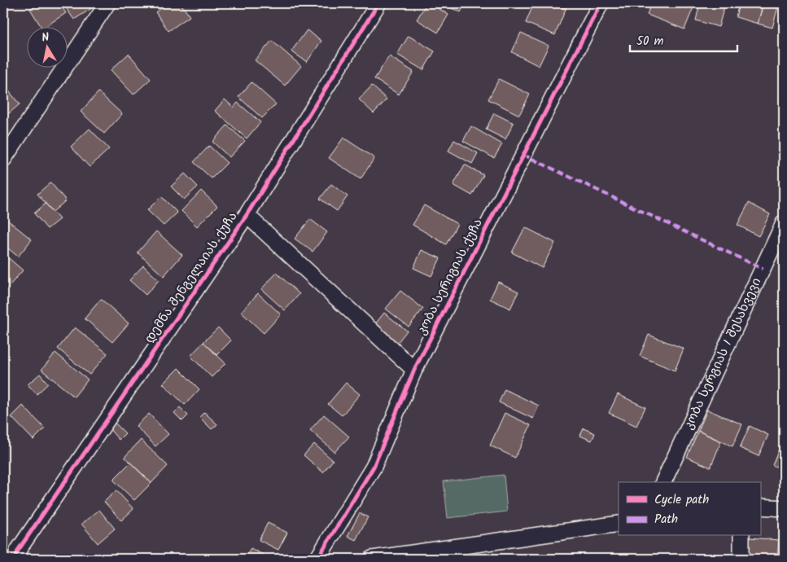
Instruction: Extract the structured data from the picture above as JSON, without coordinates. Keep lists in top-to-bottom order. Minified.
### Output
{"streets":{"street":["კობა სერიგიას ქუჩა","დემნა შენგელაიას ქუჩა","კობა სერგიას I შესახვევი"]},"legend":["Cycle path","Path"],"scale_bar":"50 m","north":"top"}
